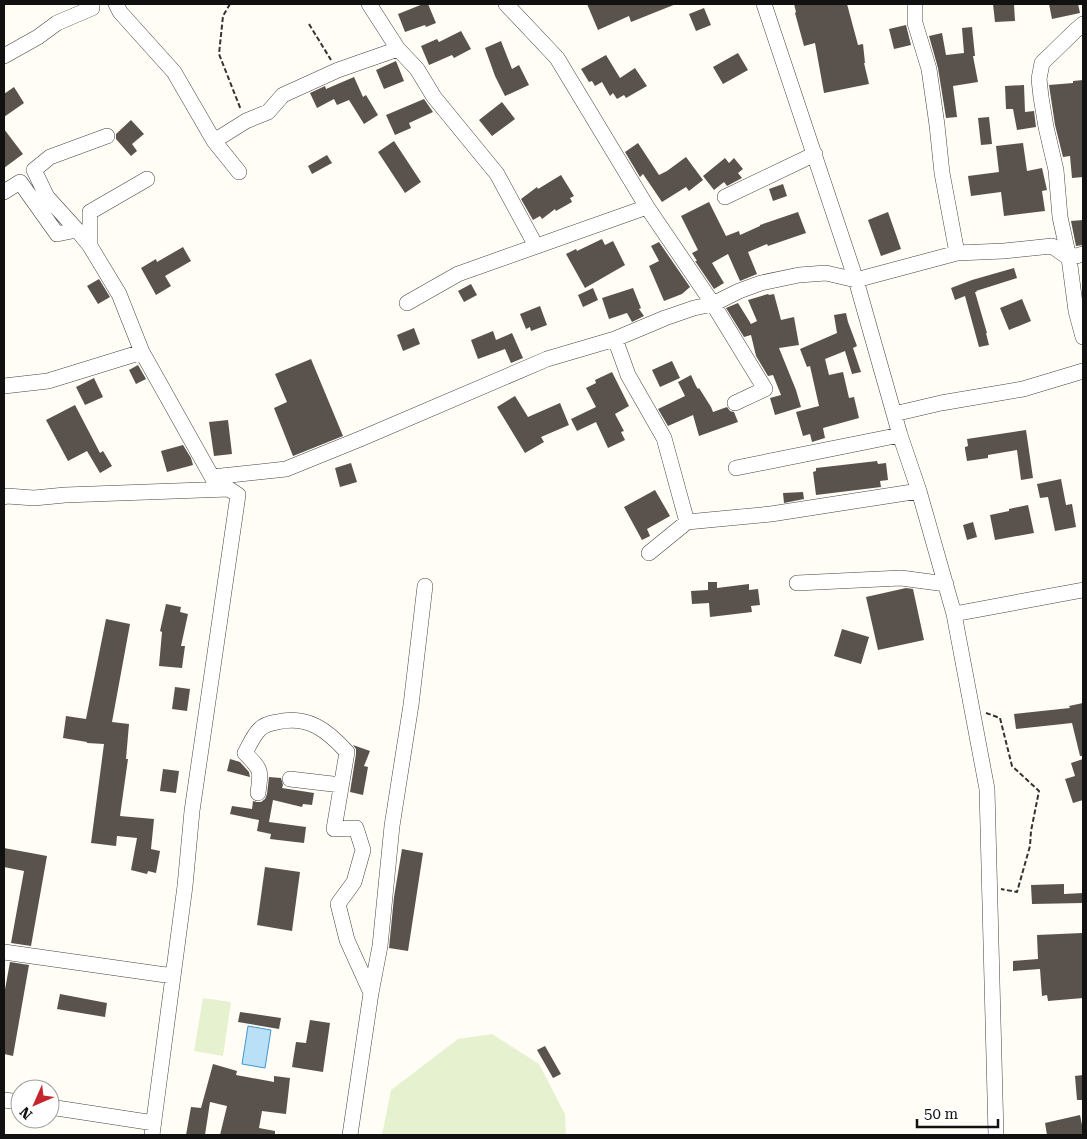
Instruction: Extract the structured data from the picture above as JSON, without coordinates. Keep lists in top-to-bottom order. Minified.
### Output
{"scale_bar":"50 m","north":"bottom left"}
